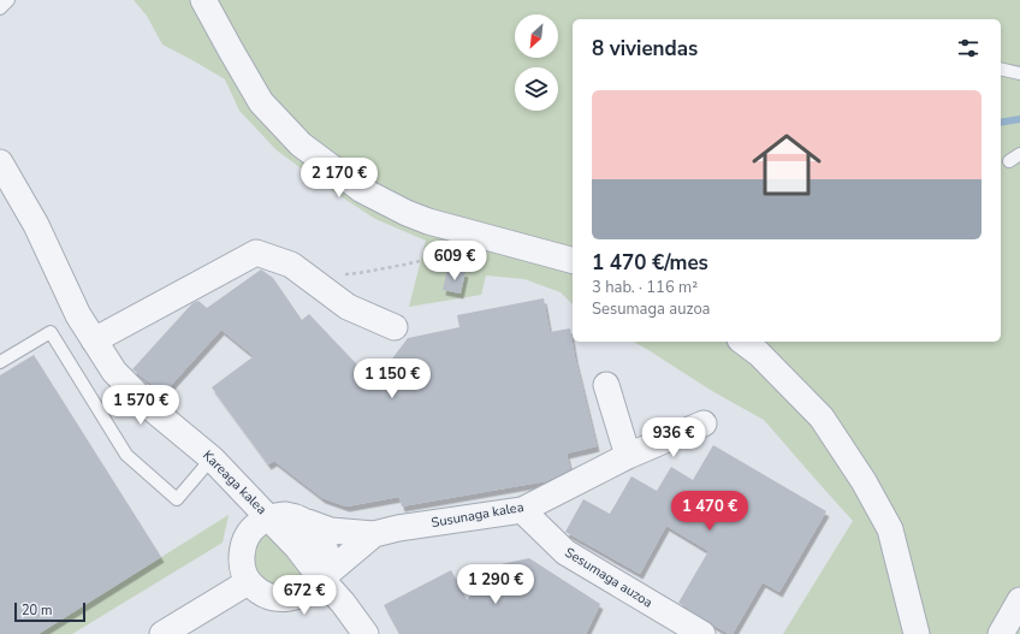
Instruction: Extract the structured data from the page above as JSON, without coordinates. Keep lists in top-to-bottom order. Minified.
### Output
{"streets":{"street":["Kareaga kalea","Susunaga kalea","Sesumaga auzoa"]},"crossings":[["Susunaga kalea","Sesumaga auzoa"]],"scale_bar":"20 m","north":"bottom left","page":{"heading":"8 viviendas","list":[{"name":"1 470 €/mes","note":"3 hab. · 116 m² · Sesumaga auzoa"}],"price":["2 170 €","609 €","1 150 €","1 570 €","936 €","1 470 €","1 290 €","672 €"],"scale":"20 m"}}
